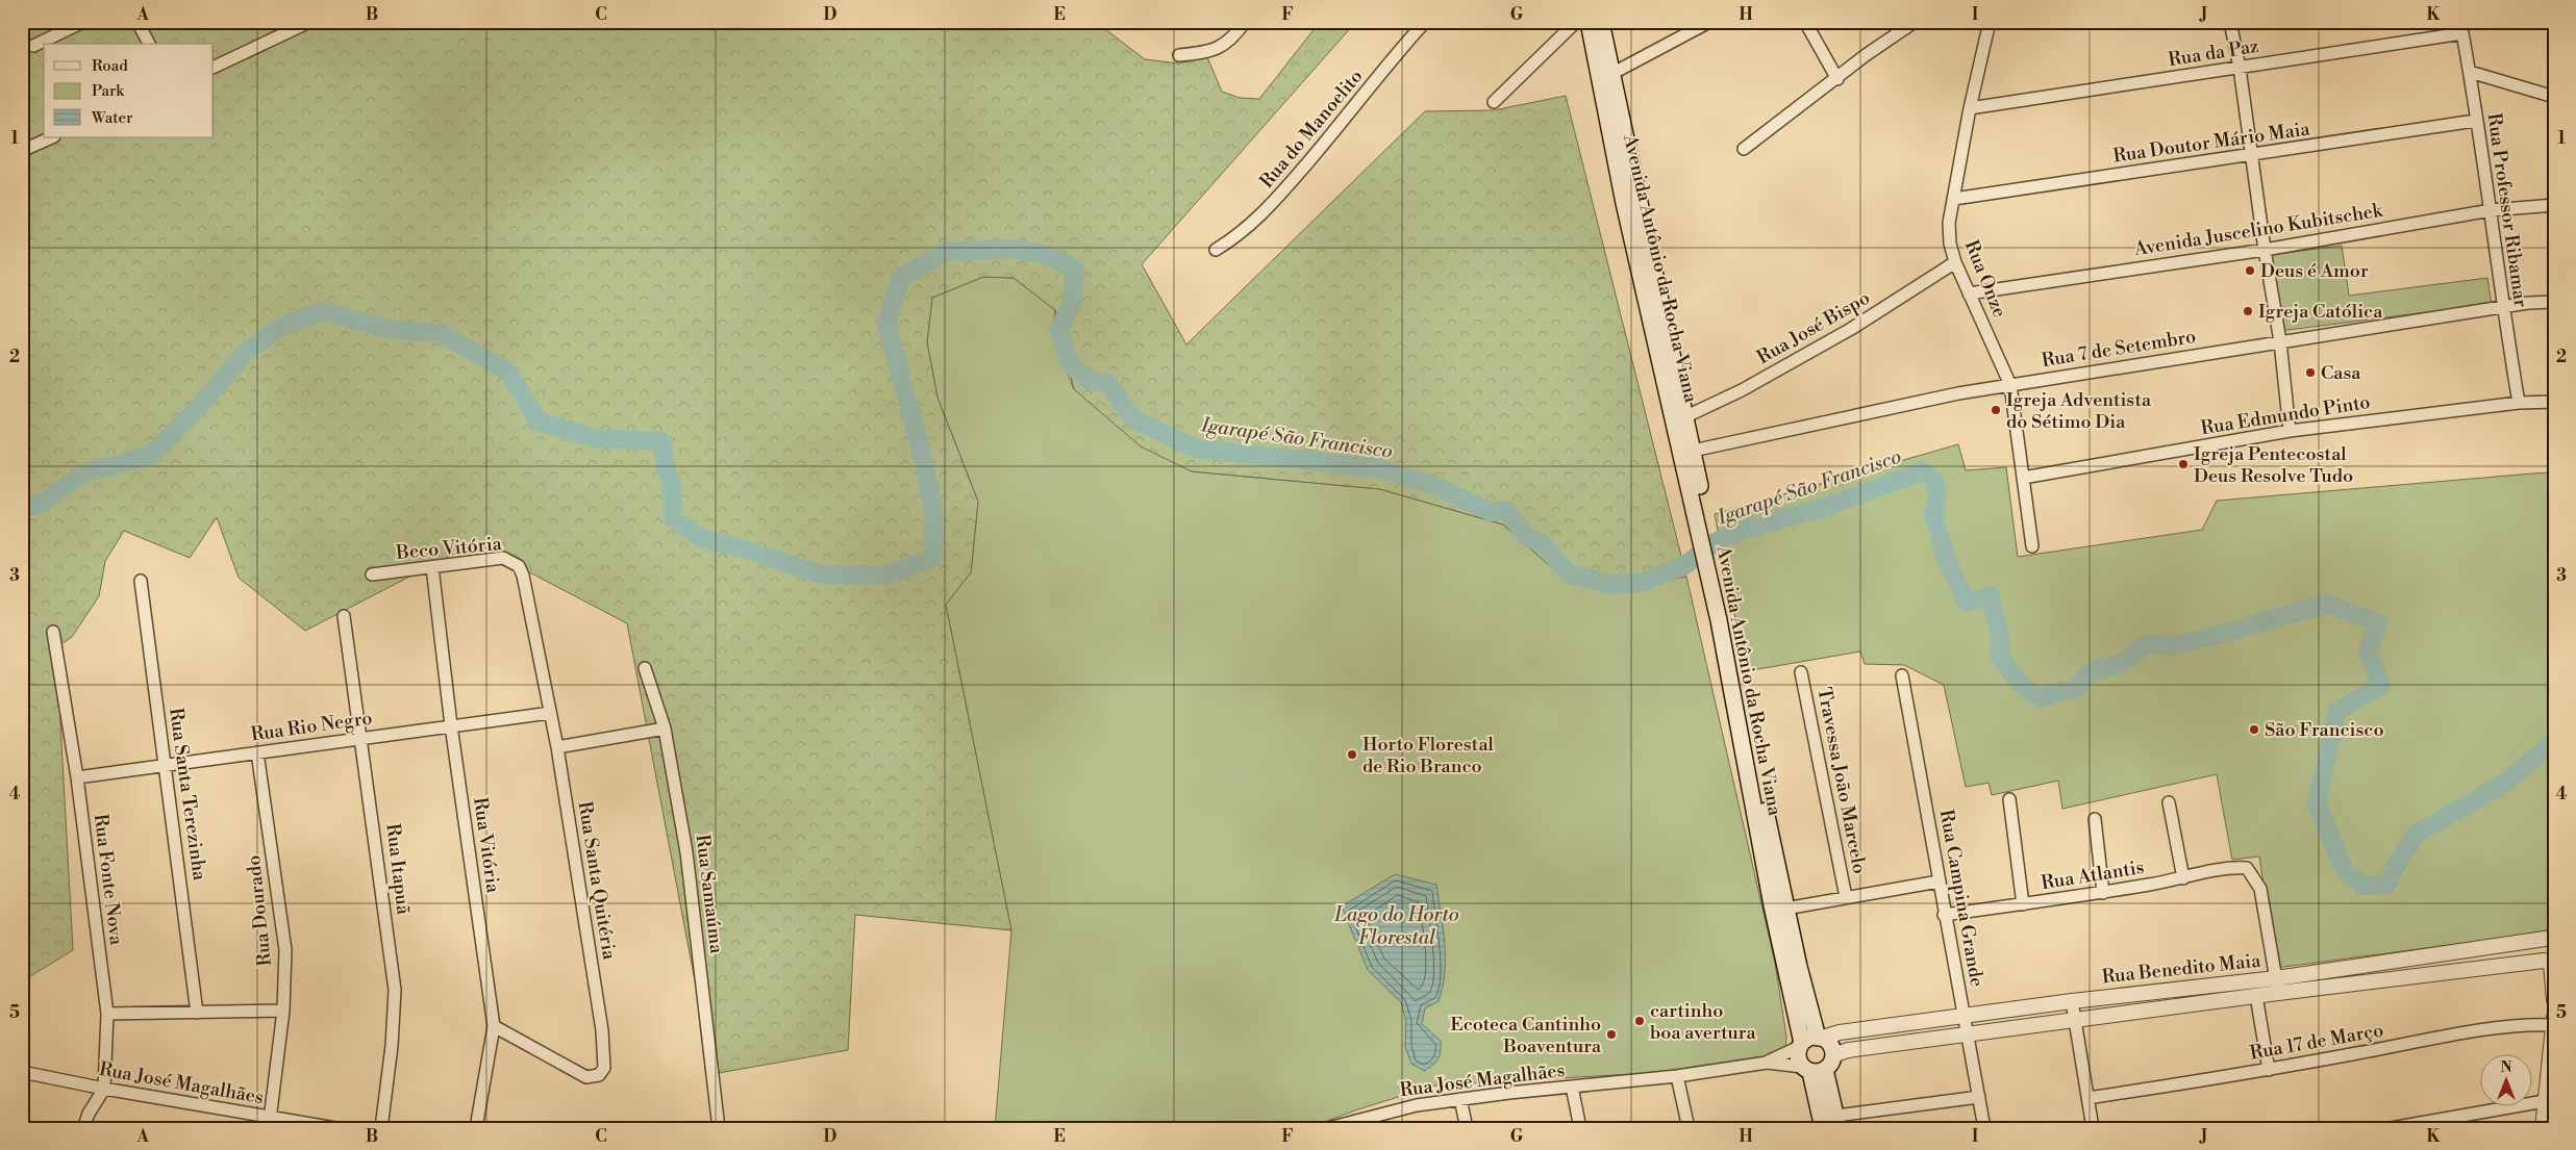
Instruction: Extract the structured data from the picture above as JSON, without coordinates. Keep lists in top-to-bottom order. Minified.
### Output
{"streets":{"main road":["Avenida Antônio da Rocha Viana"],"street":["Rua da Paz","Rua do Manoelito","Rua Doutor Mário Maia","Rua Professor Ribamar","Avenida Juscelino Kubitschek","Rua Onze","Rua José Bispo","Rua 7 de Setembro","Rua Edmundo Pinto","Beco Vitória","Rua Rio Negro","Travessa João Marcelo","Rua Santa Terezinha","Rua Vitória","Rua Itapuã","Rua Atlantis","Rua Fonte Nova","Rua Santa Quitéria","Rua Samaúma","Rua Campina Grande","Rua Dourado","Rua Benedito Maia","Rua 17 de Março","Rua José Magalhães"]},"crossings":[["Rua da Paz","Rua Professor Ribamar"],["Rua da Paz","Rua Onze"],["Rua Doutor Mário Maia","Rua Professor Ribamar"],["Rua Doutor Mário Maia","Rua Onze"],["Rua Professor Ribamar","Avenida Juscelino Kubitschek"],["Rua Professor Ribamar","Rua 7 de Setembro"],["Rua Professor Ribamar","Rua Edmundo Pinto"],["Avenida Juscelino Kubitschek","Rua Onze"],["Avenida Antônio da Rocha Viana","Rua José Bispo"],["Avenida Antônio da Rocha Viana","Rua 7 de Setembro"],["Avenida Antônio da Rocha Viana","Rua Benedito Maia"],["Avenida Antônio da Rocha Viana","Rua José Magalhães"],["Rua Onze","Rua José Bispo"],["Rua Onze","Rua 7 de Setembro"],["Rua Onze","Rua Edmundo Pinto"],["Beco Vitória","Rua Vitória"],["Beco Vitória","Rua Santa Quitéria"],["Rua Rio Negro","Rua Santa Terezinha"],["Rua Rio Negro","Rua Vitória"],["Rua Rio Negro","Rua Itapuã"],["Rua Rio Negro","Rua Fonte Nova"],["Rua Rio Negro","Rua Santa Quitéria"],["Rua Rio Negro","Rua Dourado"],["Rua Vitória","Rua Santa Quitéria"],["Rua Atlantis","Rua Campina Grande"],["Rua Atlantis","Rua Benedito Maia"],["Rua Fonte Nova","Rua José Magalhães"],["Rua Campina Grande","Rua Benedito Maia"],["Rua Dourado","Rua José Magalhães"],["Rua Benedito Maia","Rua José Magalhães"]],"water":["Igarapé São Francisco","Lago do Horto Florestal"],"places":["Deus é Amor","Igreja Católica","Casa","Igreja Adventista do Sétimo Dia","Igreja Pentecostal Deus Resolve Tudo","São Francisco","Horto Florestal de Rio Branco","cartinho boa avertura","Ecoteca Cantinho Boaventura"],"legend":["Road","Park","Water"],"north":"top","grid":{"columns":["A","B","C","D","E","F","G","H","I","J","K"],"rows":["1","2","3","4","5"]}}
